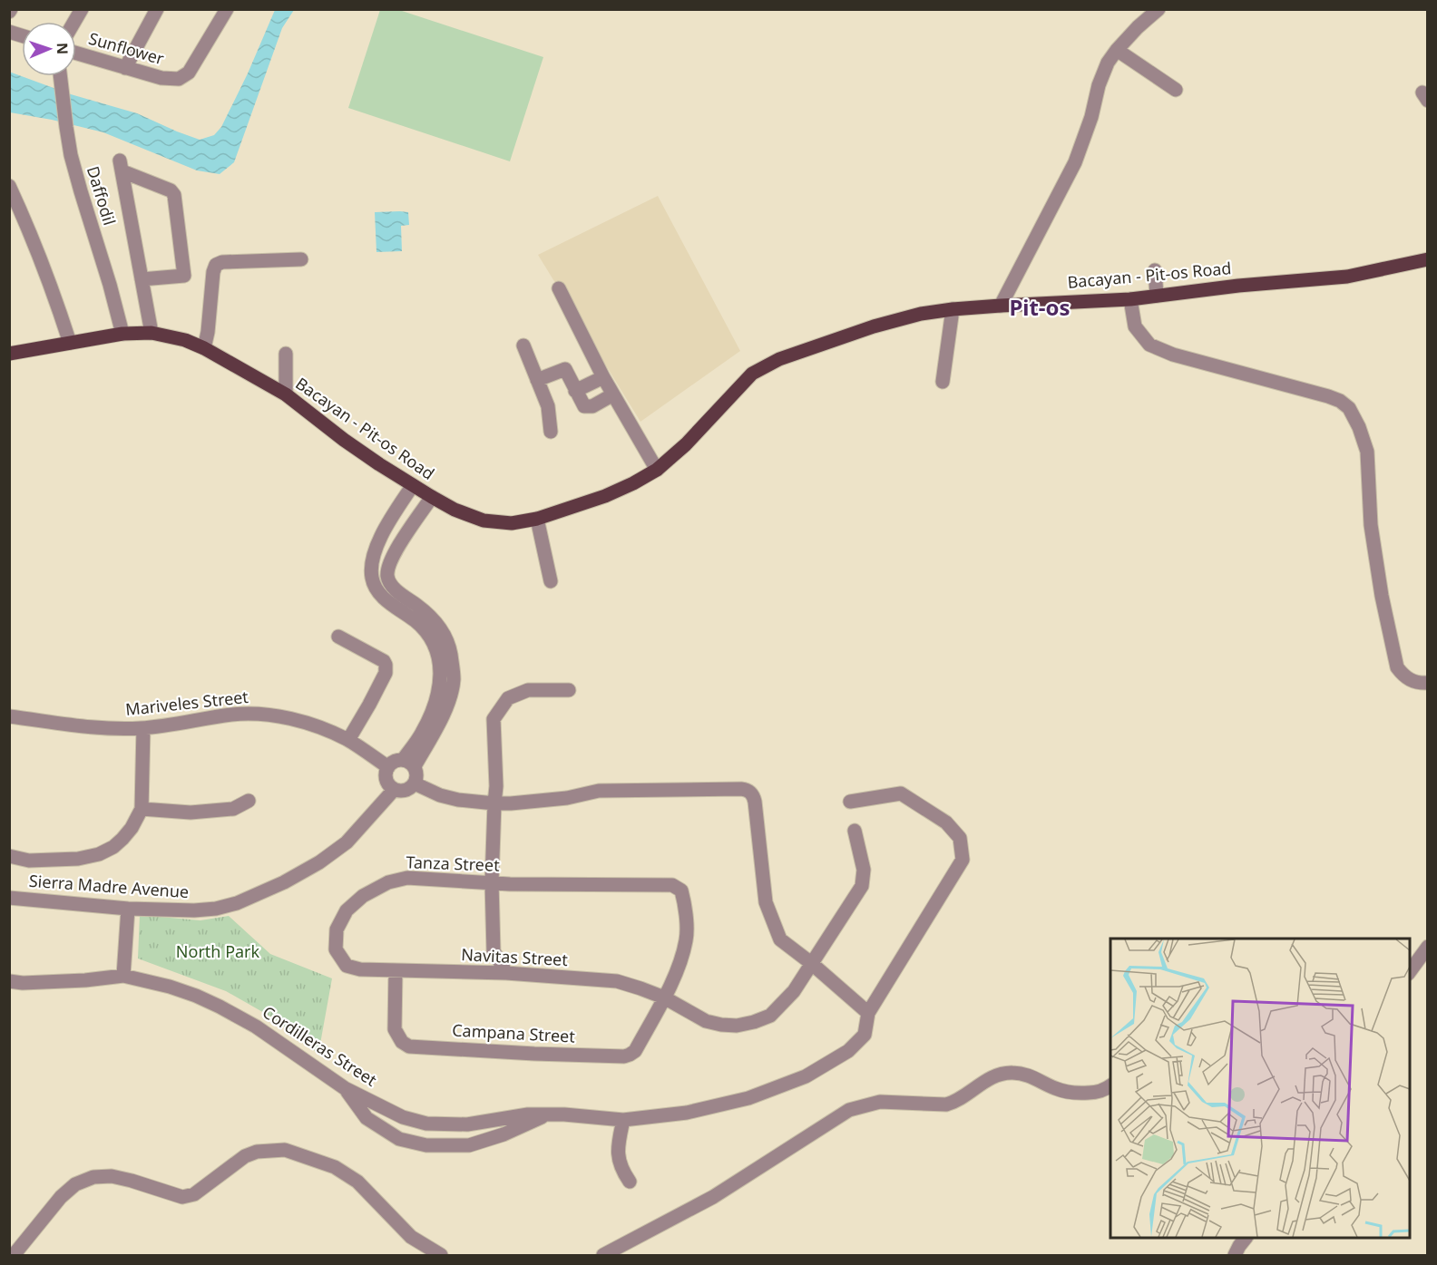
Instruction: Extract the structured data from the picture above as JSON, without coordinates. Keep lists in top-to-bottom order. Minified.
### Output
{"streets":{"main road":["Bacayan - Pit-os Road"],"street":["Sunflower","Daffodil","Mariveles Street","Tanza Street","Sierra Madre Avenue","Navitas Street","Campana Street","Cordilleras Street"]},"crossings":[["Daffodil","Bacayan - Pit-os Road"],["Mariveles Street","Sierra Madre Avenue"],["Tanza Street","Navitas Street"],["Tanza Street","Campana Street"],["Navitas Street","Campana Street"]],"districts":["Pit-os"],"parks":["North Park"],"north":"right"}
